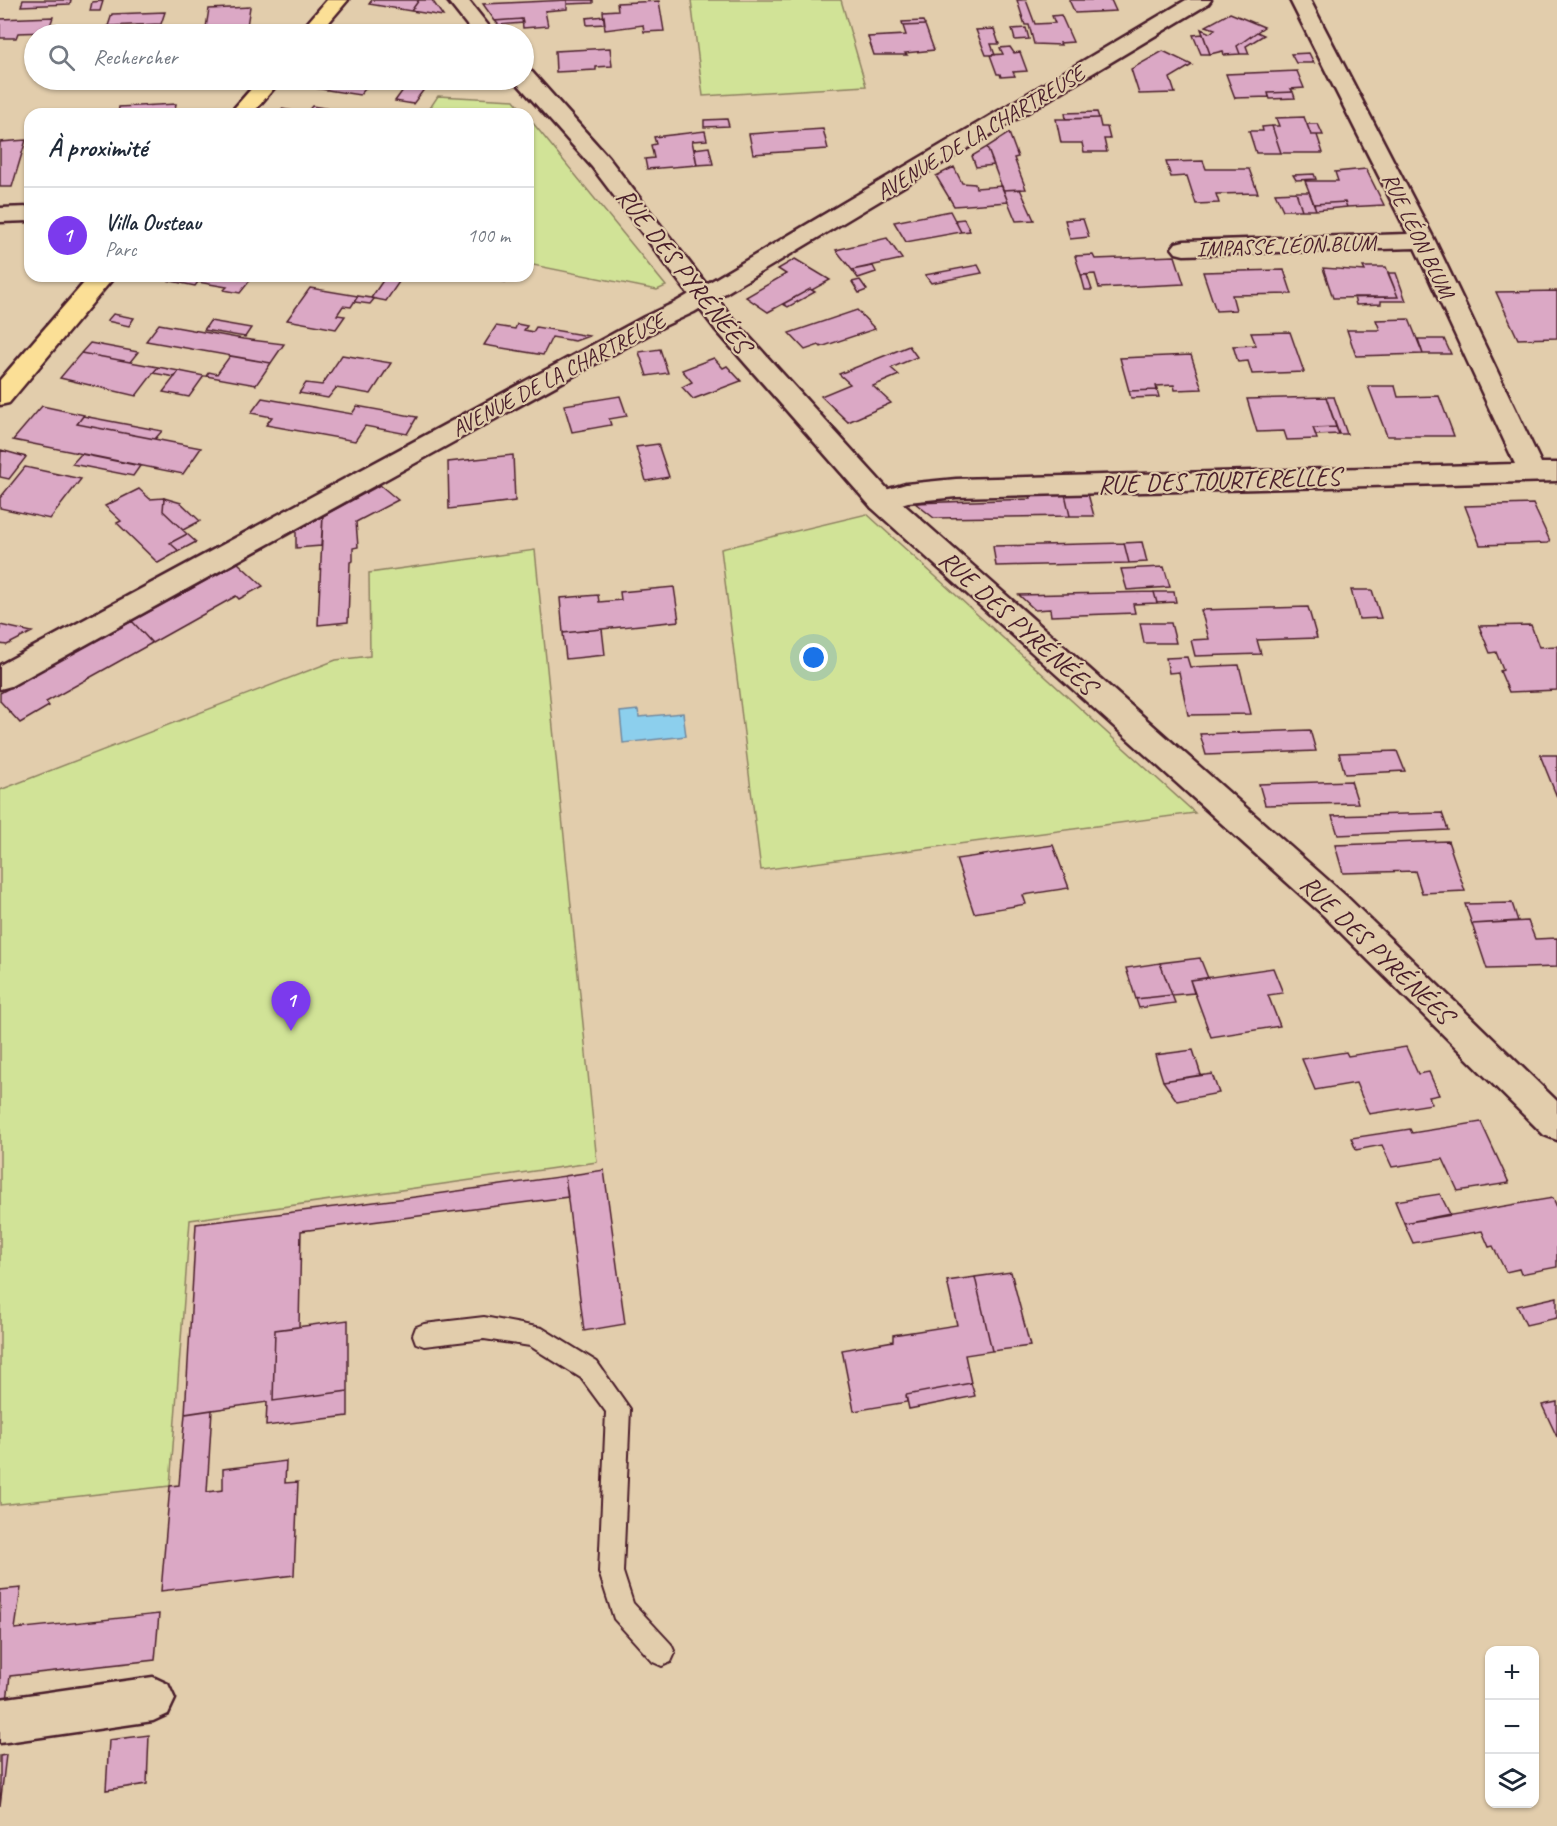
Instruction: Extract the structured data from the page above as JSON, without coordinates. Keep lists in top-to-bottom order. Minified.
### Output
{"streets":{"street":["AVENUE DE LA CHARTREUSE","RUE LÉON BLUM","IMPASSE LÉON BLUM","RUE DES PYRÉNÉES","RUE DES TOURTERELLES"]},"crossings":[["AVENUE DE LA CHARTREUSE","RUE DES PYRÉNÉES"],["RUE LÉON BLUM","IMPASSE LÉON BLUM"],["RUE LÉON BLUM","RUE DES TOURTERELLES"],["RUE DES PYRÉNÉES","RUE DES TOURTERELLES"]],"page":{"search":"Rechercher","heading":"À proximité","list":[{"mark":"1","name":"Villa Ousteau","note":"Parc","value":"100 m"}],"pins":"1","map_buttons":["+","−"]}}
